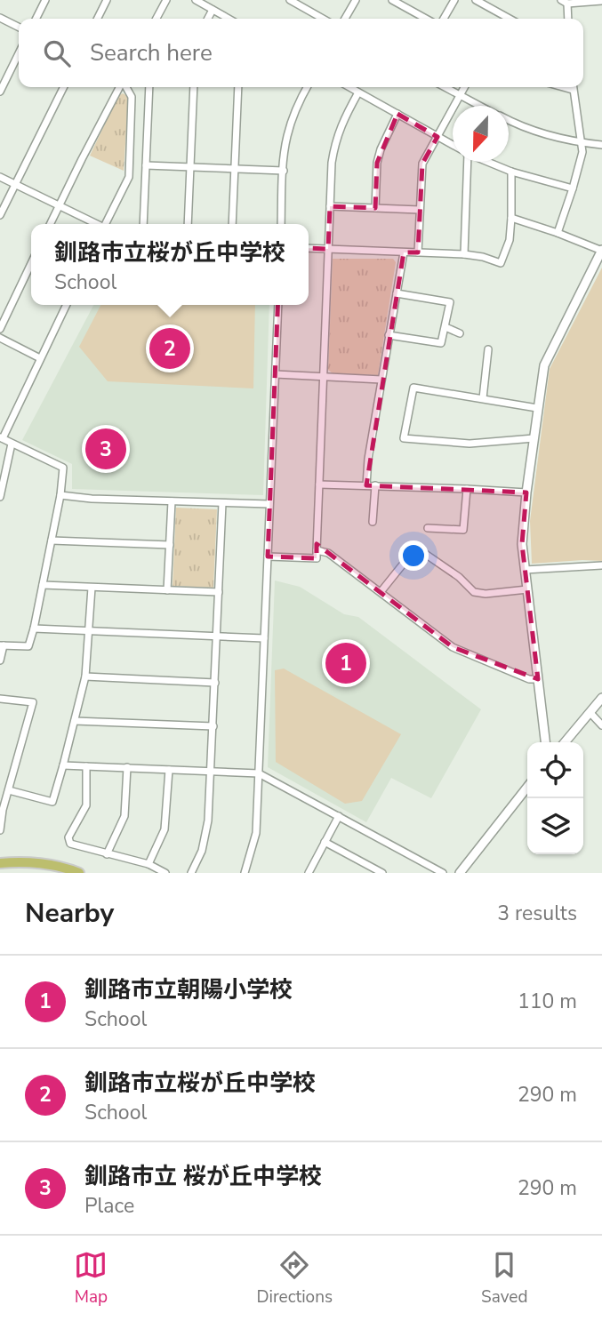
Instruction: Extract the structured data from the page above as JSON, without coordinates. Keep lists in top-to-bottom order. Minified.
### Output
{"north":"bottom","page":{"search":"Search here","popup":["釧路市立桜が丘中学校","School"],"pins":["2","3","1"],"heading":["Nearby","3 results"],"list":[{"mark":"1","name":"釧路市立朝陽小学校","note":"School","value":"110 m"},{"mark":"2","name":"釧路市立桜が丘中学校","note":"School","value":"290 m"},{"mark":"3","name":"釧路市立 桜が丘中学校","note":"Place","value":"290 m"}],"nav":["Map","Directions","Saved"]}}
